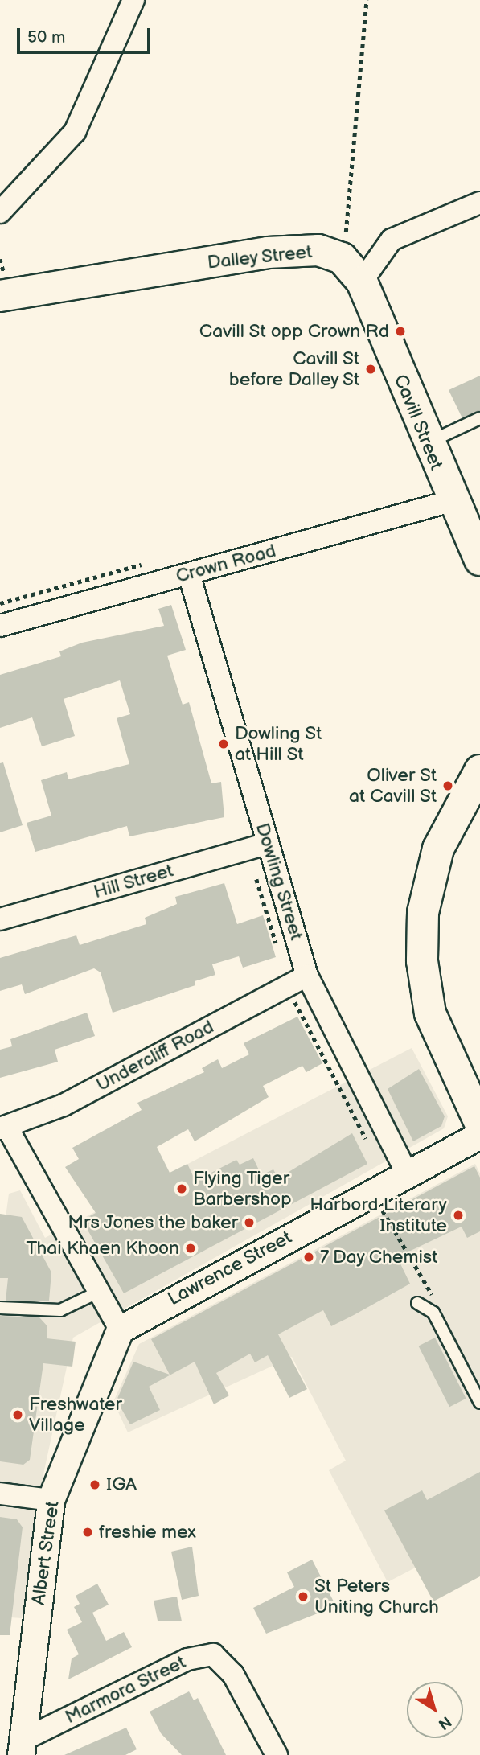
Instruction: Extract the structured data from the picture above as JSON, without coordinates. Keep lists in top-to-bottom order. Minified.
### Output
{"streets":{"main road":["Dalley Street","Cavill Street"],"street":["Crown Road","Hill Street","Dowling Street","Undercliff Road","Lawrence Street","Albert Street","Marmora Street"]},"crossings":[["Dalley Street","Cavill Street"],["Cavill Street","Crown Road"],["Crown Road","Dowling Street"],["Hill Street","Dowling Street"],["Dowling Street","Undercliff Road"],["Dowling Street","Lawrence Street"],["Lawrence Street","Albert Street"],["Albert Street","Marmora Street"]],"places":["Cavill St opp Crown Rd","Cavill St before Dalley St","Dowling St at Hill St","Oliver St at Cavill St","Flying Tiger Barbershop","Harbord Literary Institute","Mrs Jones the baker","Thai Khaen Khoon","7 Day Chemist","Freshwater Village","IGA","freshie mex","St Peters Uniting Church"],"scale_bar":"50 m","north":"bottom right"}
